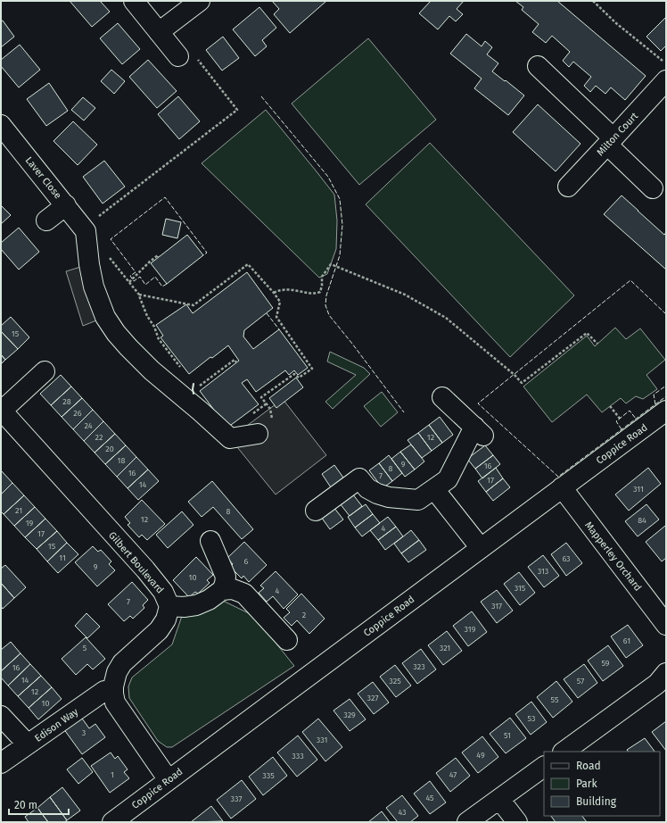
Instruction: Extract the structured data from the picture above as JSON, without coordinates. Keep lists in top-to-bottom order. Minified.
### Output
{"streets":{"street":["Milton Court","Laver Close","Coppice Road","Mapperley Orchard","Gilbert Boulevard","Edison Way"]},"crossings":[["Coppice Road","Mapperley Orchard"]],"house_numbers":["15","28","26","24","22","12","20","18","9","16","8","16","7","17","14","311","21","8","12","84","19","4","17","15","11","63","6","9","313","10","315","4","7","317","2","319","61","5","321","59","323","16","14","325","57","12","327","55","10","329","53","3","51","331","49","333","1","47","335","45","337","43"],"legend":["Road","Park","Building"],"scale_bar":"20 m"}
